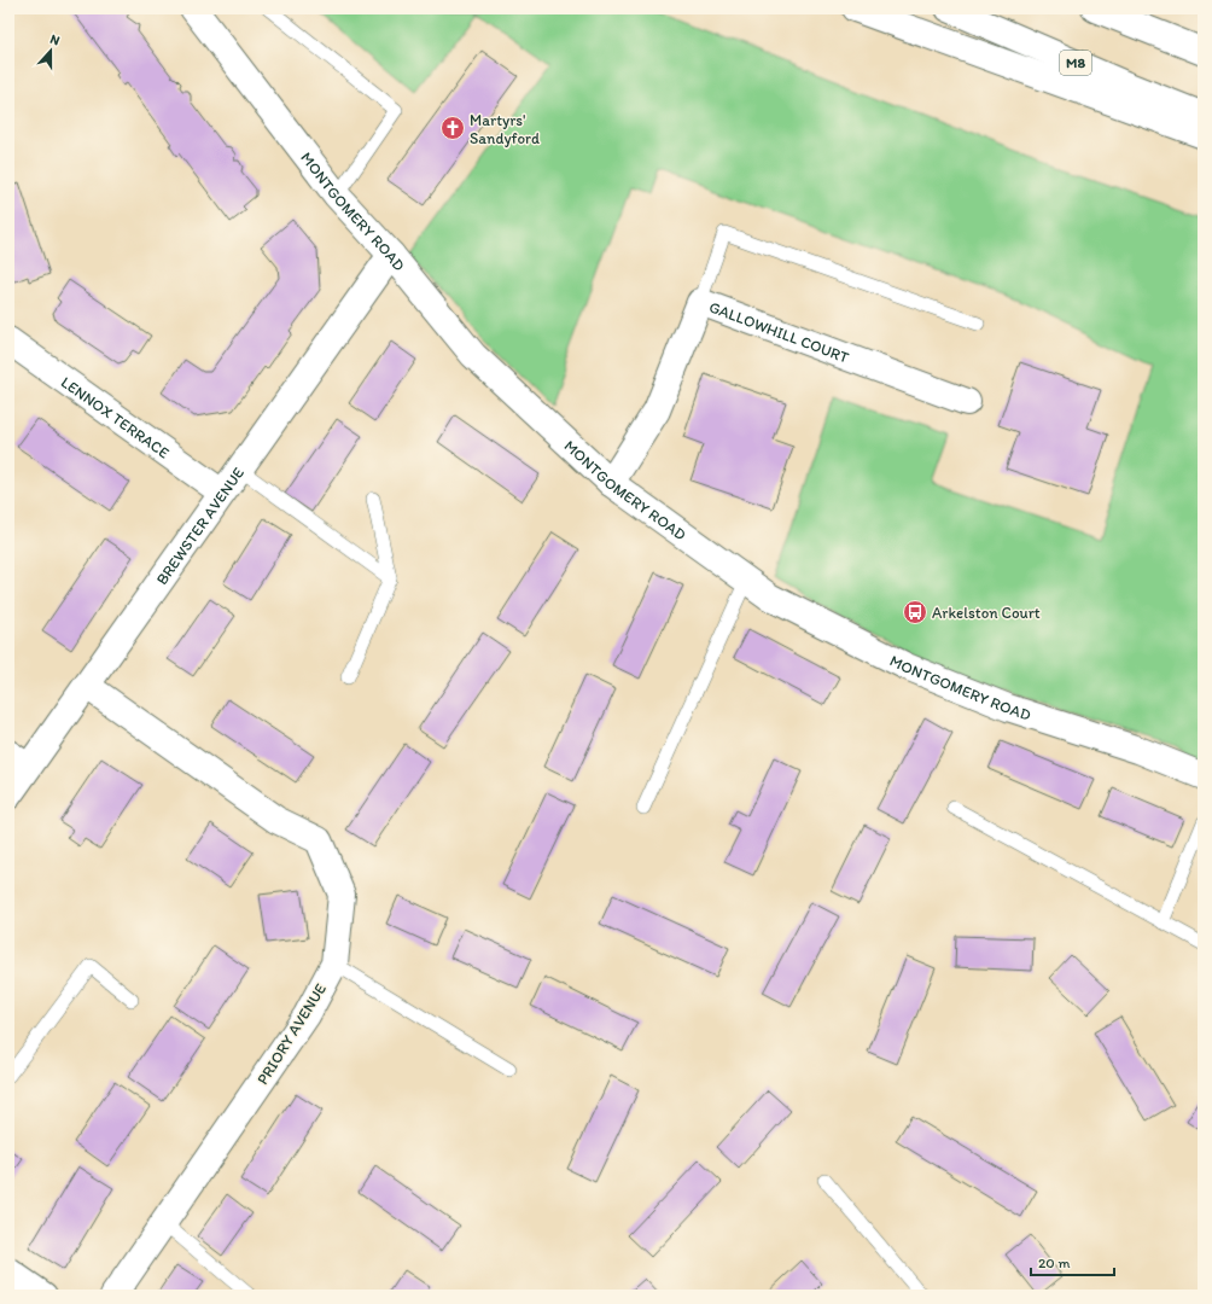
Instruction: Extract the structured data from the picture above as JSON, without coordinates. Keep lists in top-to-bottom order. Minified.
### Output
{"streets":{"main road":["M8","MONTGOMERY ROAD","GALLOWHILL COURT","LENNOX TERRACE","BREWSTER AVENUE","PRIORY AVENUE"]},"crossings":[["MONTGOMERY ROAD","GALLOWHILL COURT"],["MONTGOMERY ROAD","BREWSTER AVENUE"],["LENNOX TERRACE","BREWSTER AVENUE"],["BREWSTER AVENUE","PRIORY AVENUE"]],"places":{"church":["Martyrs' Sandyford"],"bus stop":["Arkelston Court"]},"scale_bar":"20 m","north":"top"}
